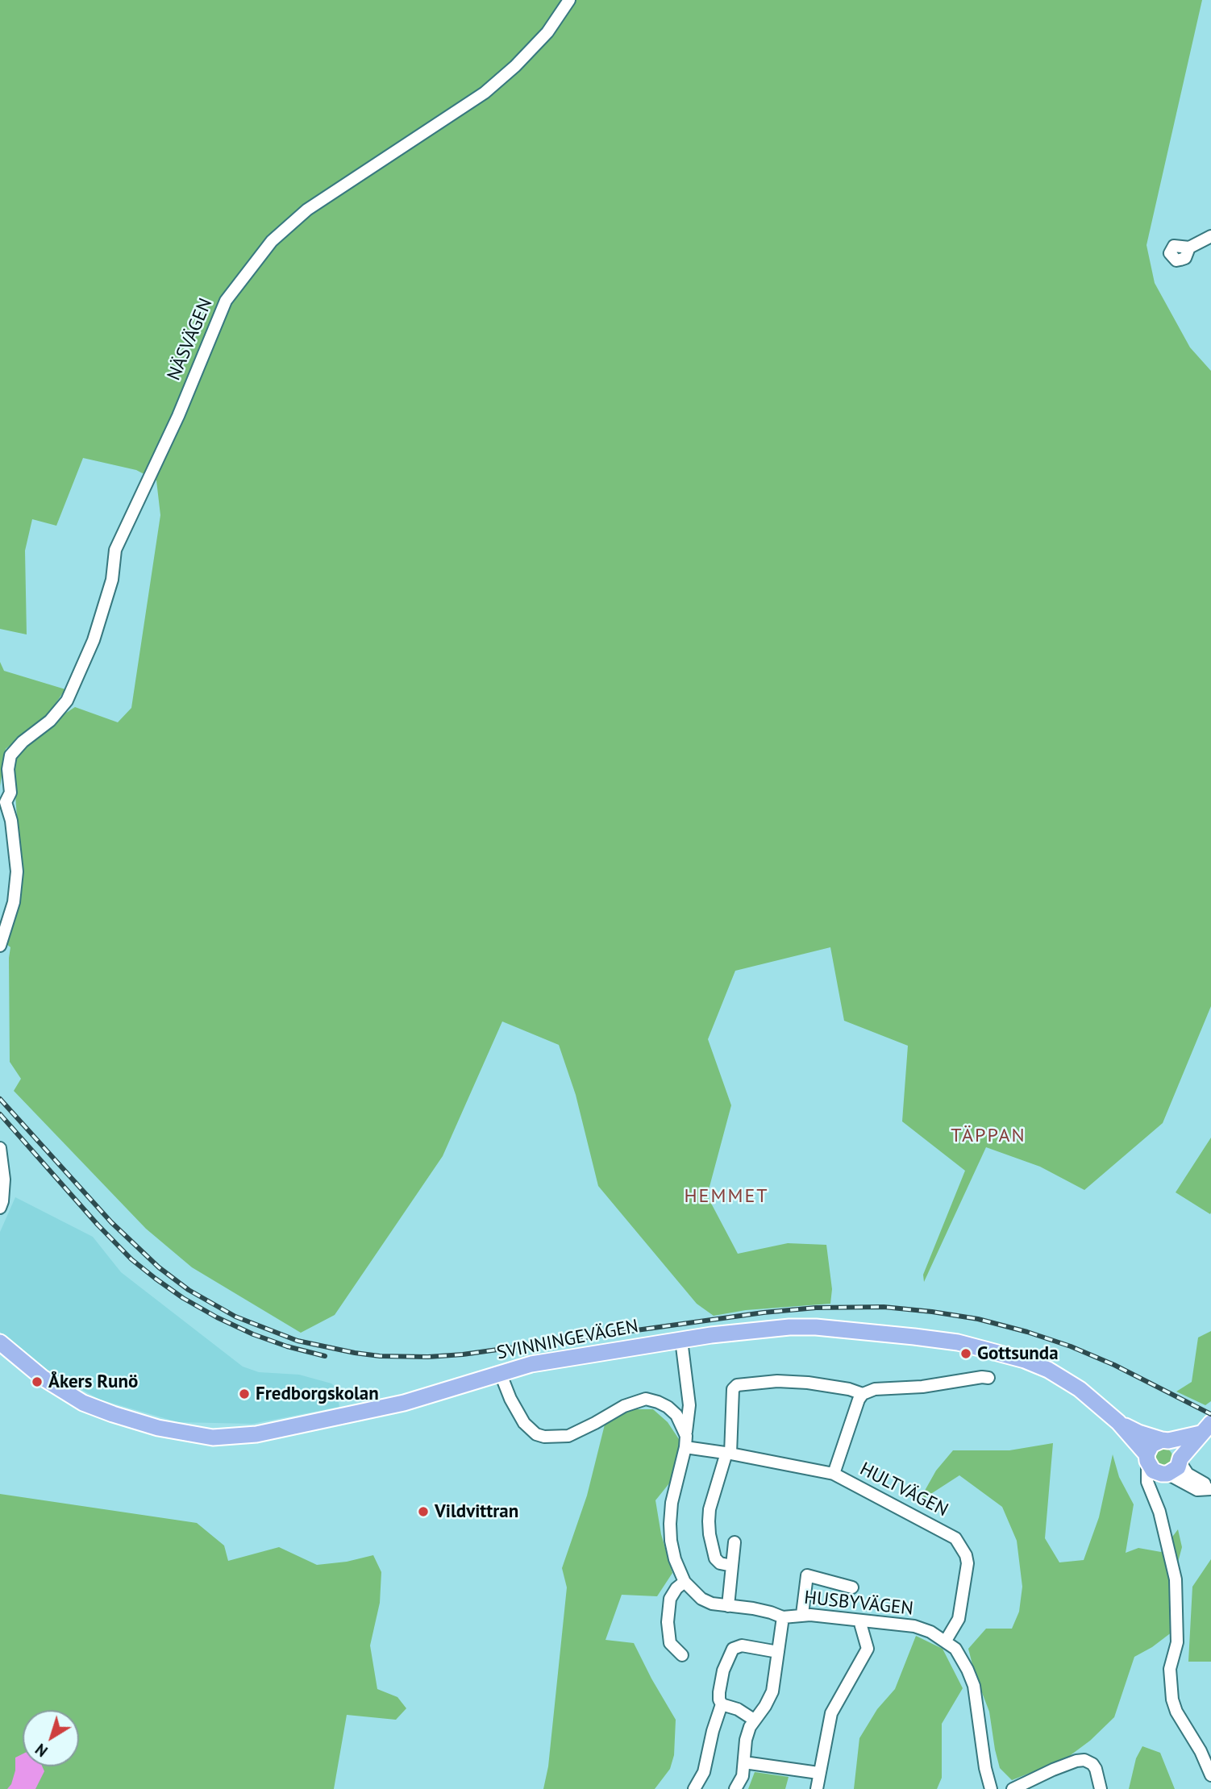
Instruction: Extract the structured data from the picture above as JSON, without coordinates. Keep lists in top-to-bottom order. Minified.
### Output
{"streets":{"main road":["SVINNINGEVÄGEN"],"street":["NÄSVÄGEN","HULTVÄGEN","HUSBYVÄGEN"]},"crossings":[["SVINNINGEVÄGEN","HUSBYVÄGEN"],["HULTVÄGEN","HUSBYVÄGEN"]],"districts":["TÄPPAN","HEMMET"],"places":["Gottsunda","Åkers Runö","Fredborgskolan","Vildvittran"],"north":"bottom left"}
